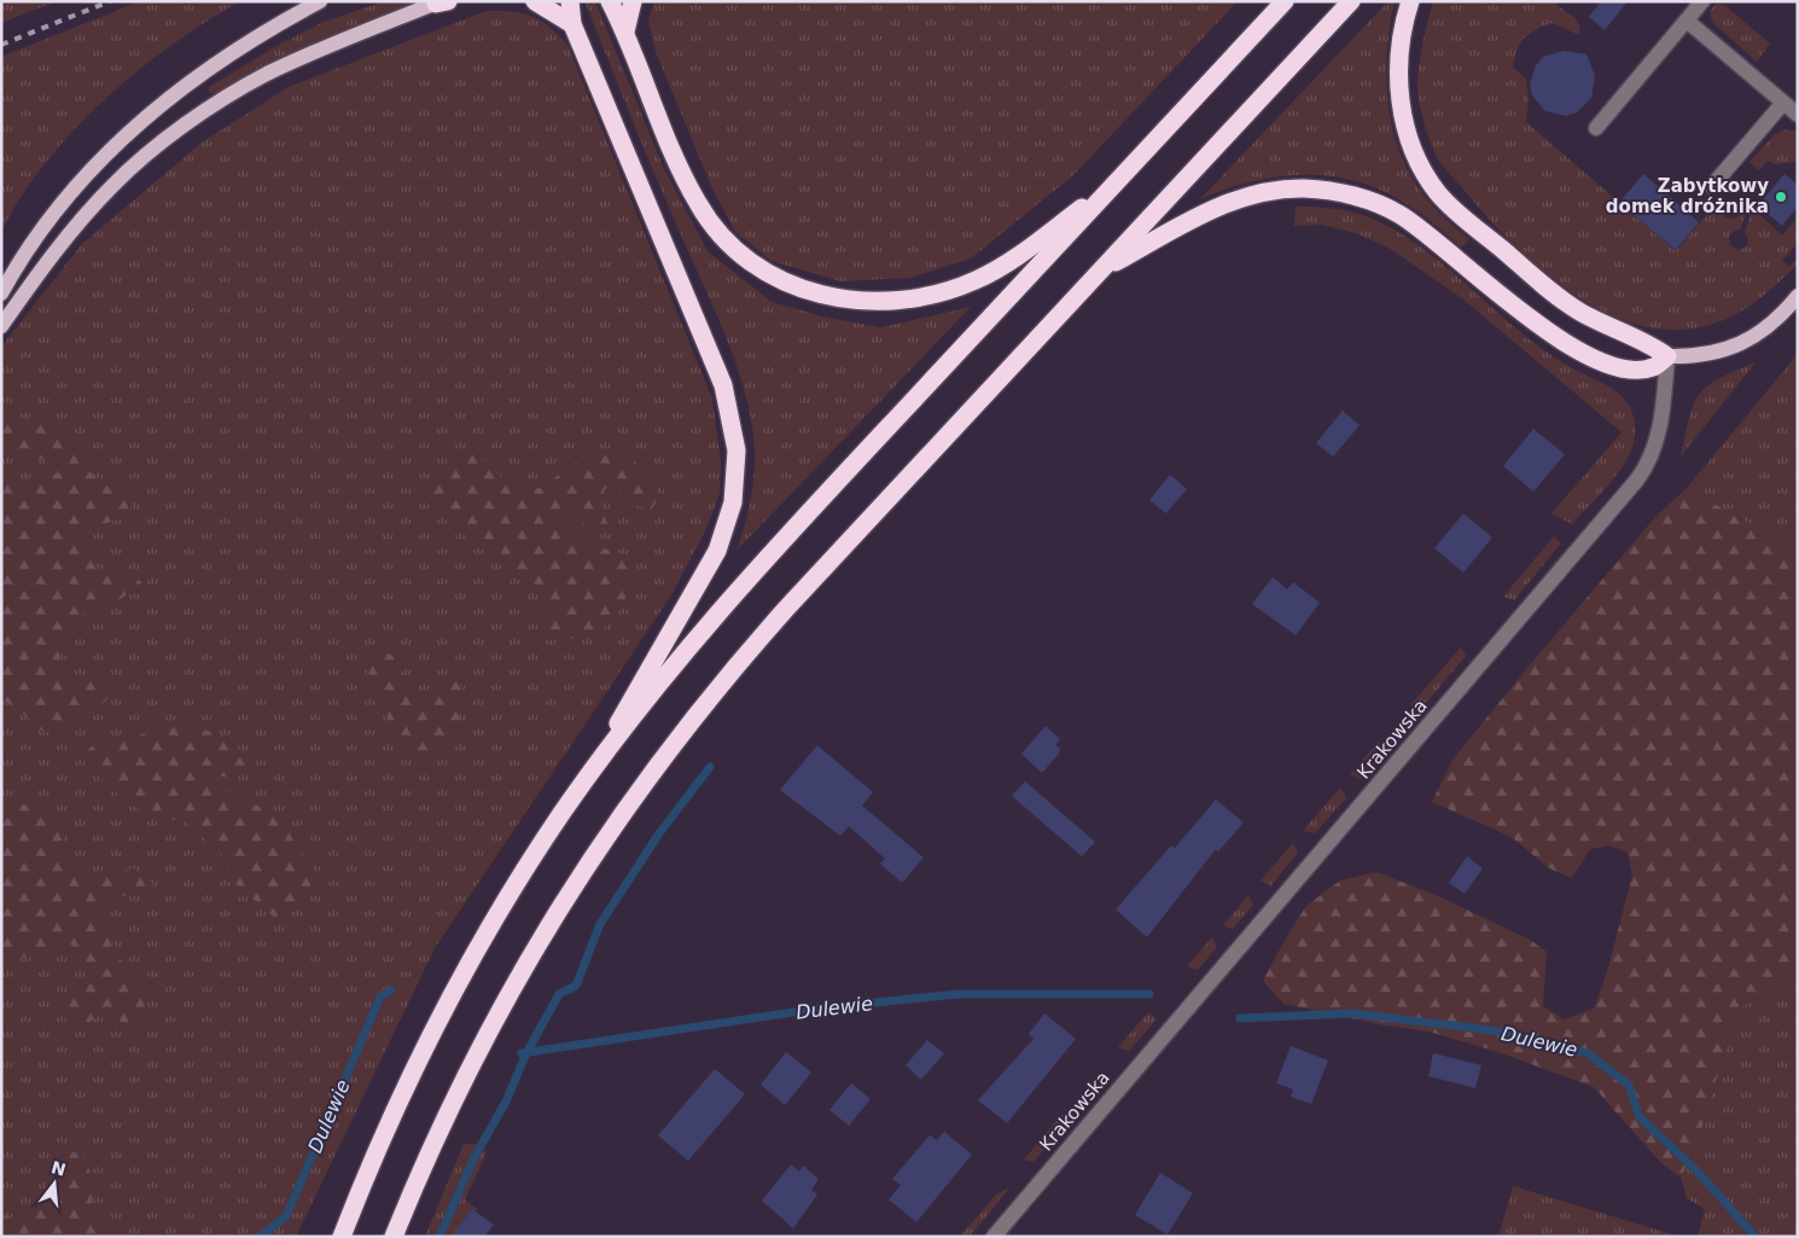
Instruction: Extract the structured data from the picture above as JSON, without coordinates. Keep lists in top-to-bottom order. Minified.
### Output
{"streets":{"street":["Krakowska"]},"water":["Dulewie"],"places":["Zabytkowy domek dróżnika"],"north":"top"}
